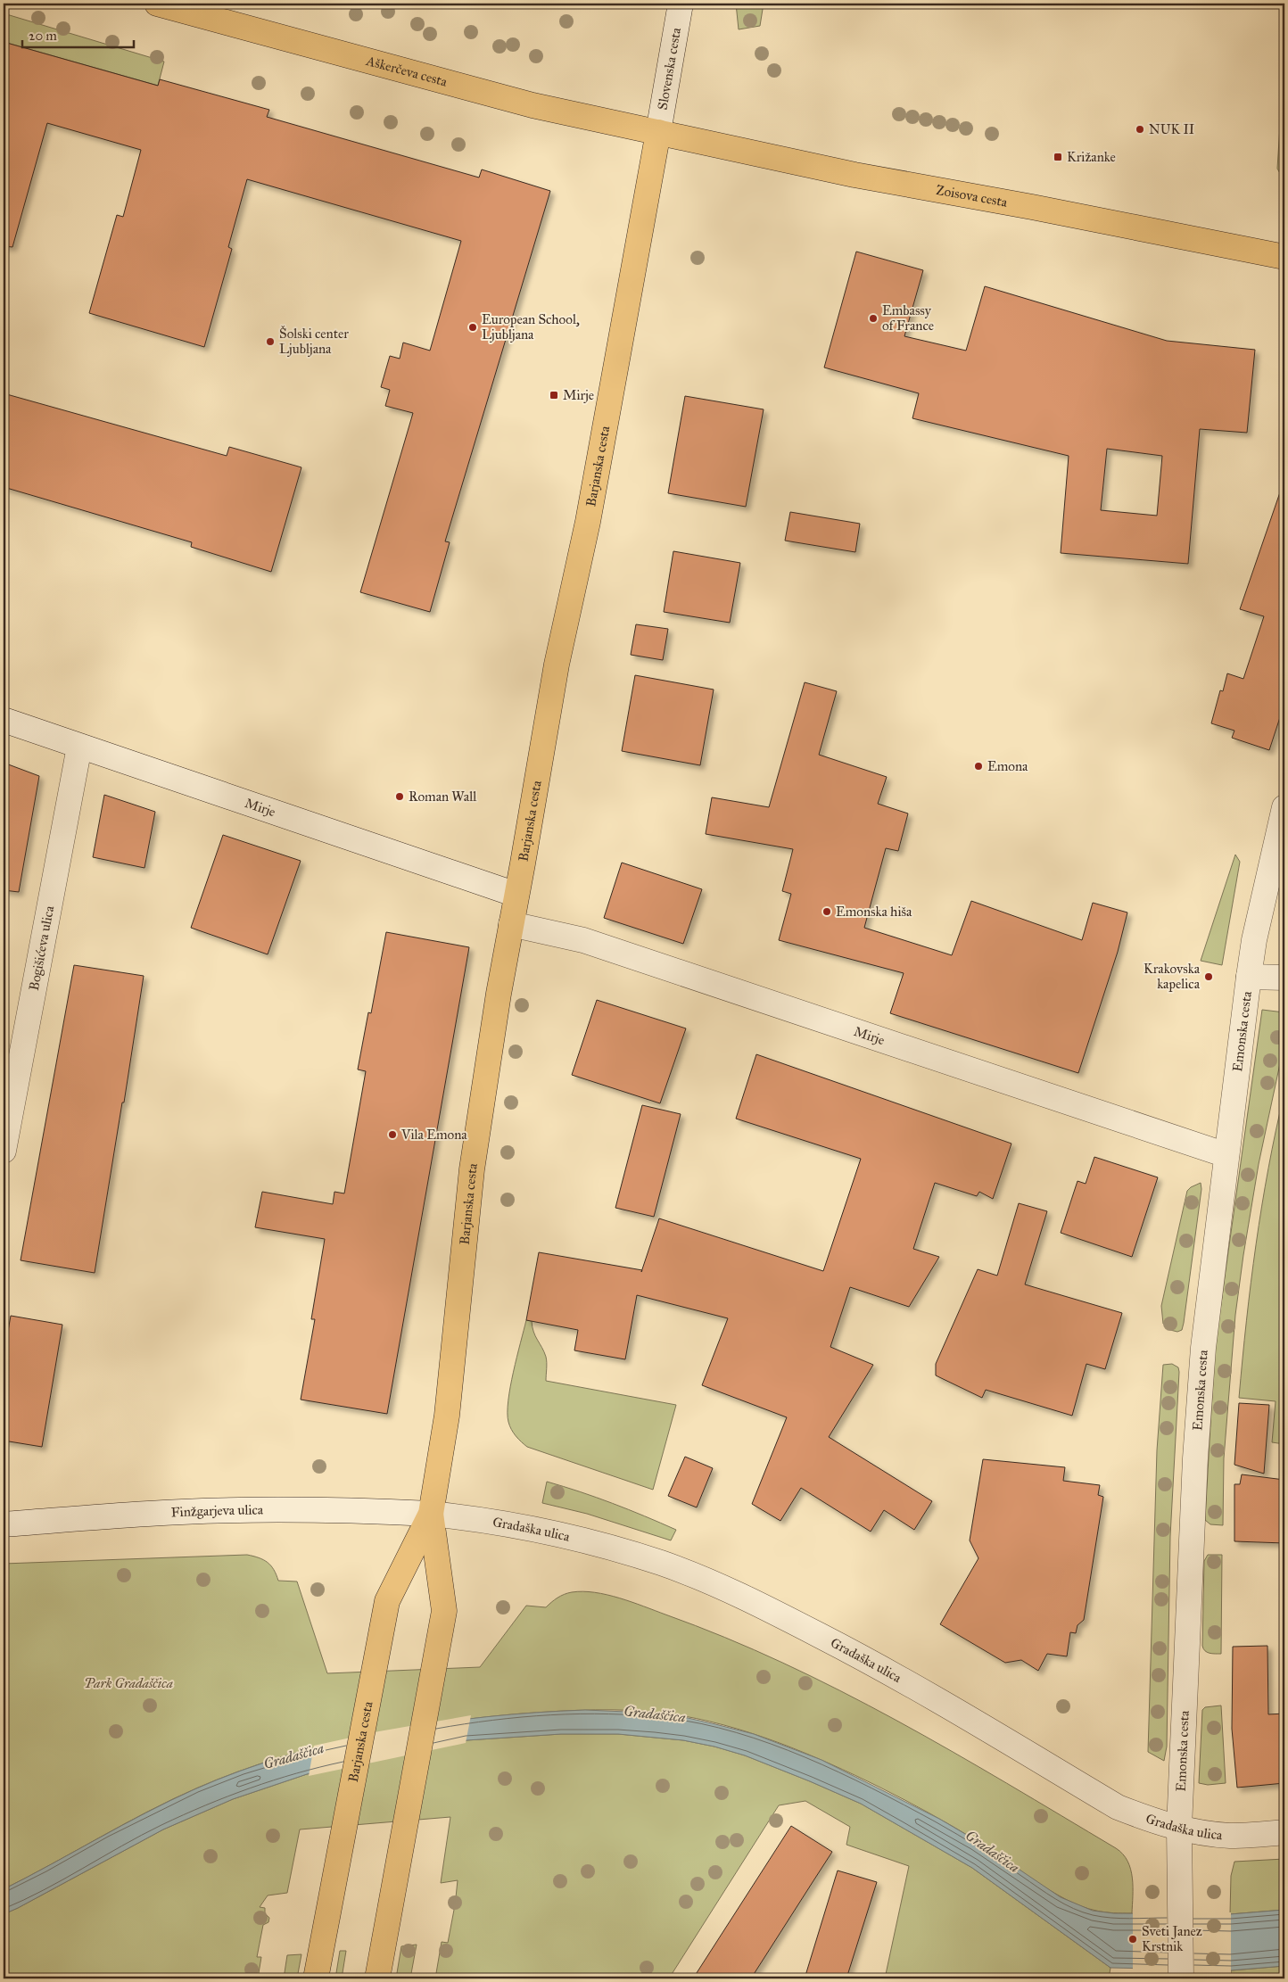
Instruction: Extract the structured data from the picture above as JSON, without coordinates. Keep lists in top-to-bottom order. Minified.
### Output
{"streets":{"main road":["Aškerčeva cesta","Zoisova cesta","Barjanska cesta"],"street":["Slovenska cesta","Mirje","Bogišićeva ulica","Emonska cesta","Finžgarjeva ulica","Gradaška ulica"]},"crossings":[["Slovenska cesta","Aškerčeva cesta"],["Slovenska cesta","Zoisova cesta"],["Slovenska cesta","Barjanska cesta"],["Aškerčeva cesta","Zoisova cesta"],["Aškerčeva cesta","Barjanska cesta"],["Zoisova cesta","Barjanska cesta"],["Barjanska cesta","Mirje"],["Barjanska cesta","Finžgarjeva ulica"],["Barjanska cesta","Gradaška ulica"],["Mirje","Bogišićeva ulica"],["Mirje","Emonska cesta"],["Emonska cesta","Gradaška ulica"],["Finžgarjeva ulica","Gradaška ulica"]],"water":["Gradaščica"],"parks":["Park Gradaščica"],"places":{"other":["NUK II","Embassy of France","European School, Ljubljana","Šolski center Ljubljana","Emona","Roman Wall","Emonska hiša","Krakovska kapelica","Vila Emona","Sveti Janez Krstnik"],"transit":["Križanke","Mirje"]},"scale_bar":"20 m"}
